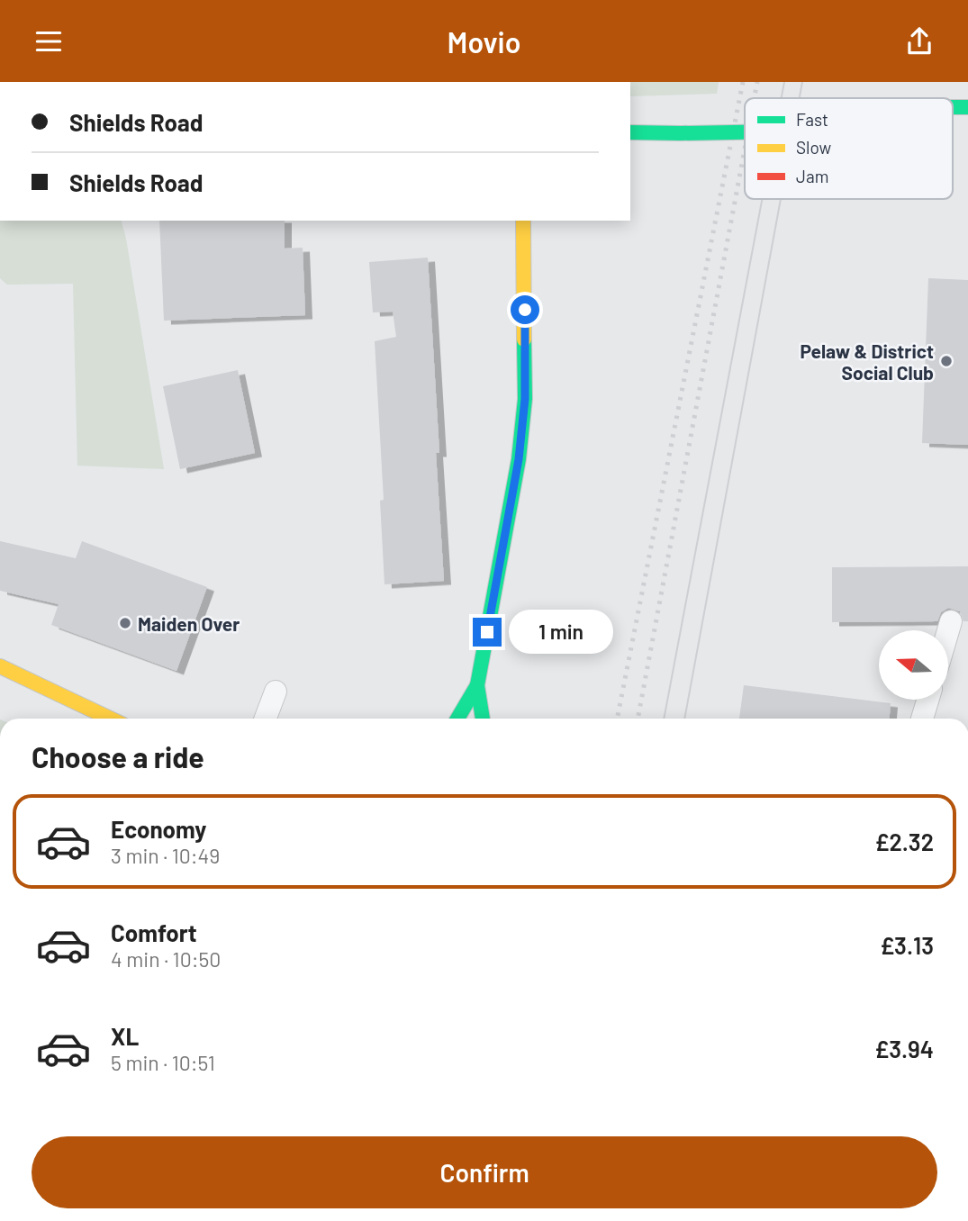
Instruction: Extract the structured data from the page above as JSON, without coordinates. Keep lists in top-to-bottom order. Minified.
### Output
{"places":["Pelaw & District Social Club","Maiden Over"],"legend":["Fast","Slow","Jam"],"north":"left","page":{"header":"Movio","banner":["Shields Road","Shields Road"],"bubble":"1 min","heading":"Choose a ride","list":[{"name":"Economy","note":"3 min · 10:49","value":"£2.32"},{"name":"Comfort","note":"4 min · 10:50","value":"£3.13"},{"name":"XL","note":"5 min · 10:51","value":"£3.94"}],"buttons":"Confirm"}}
